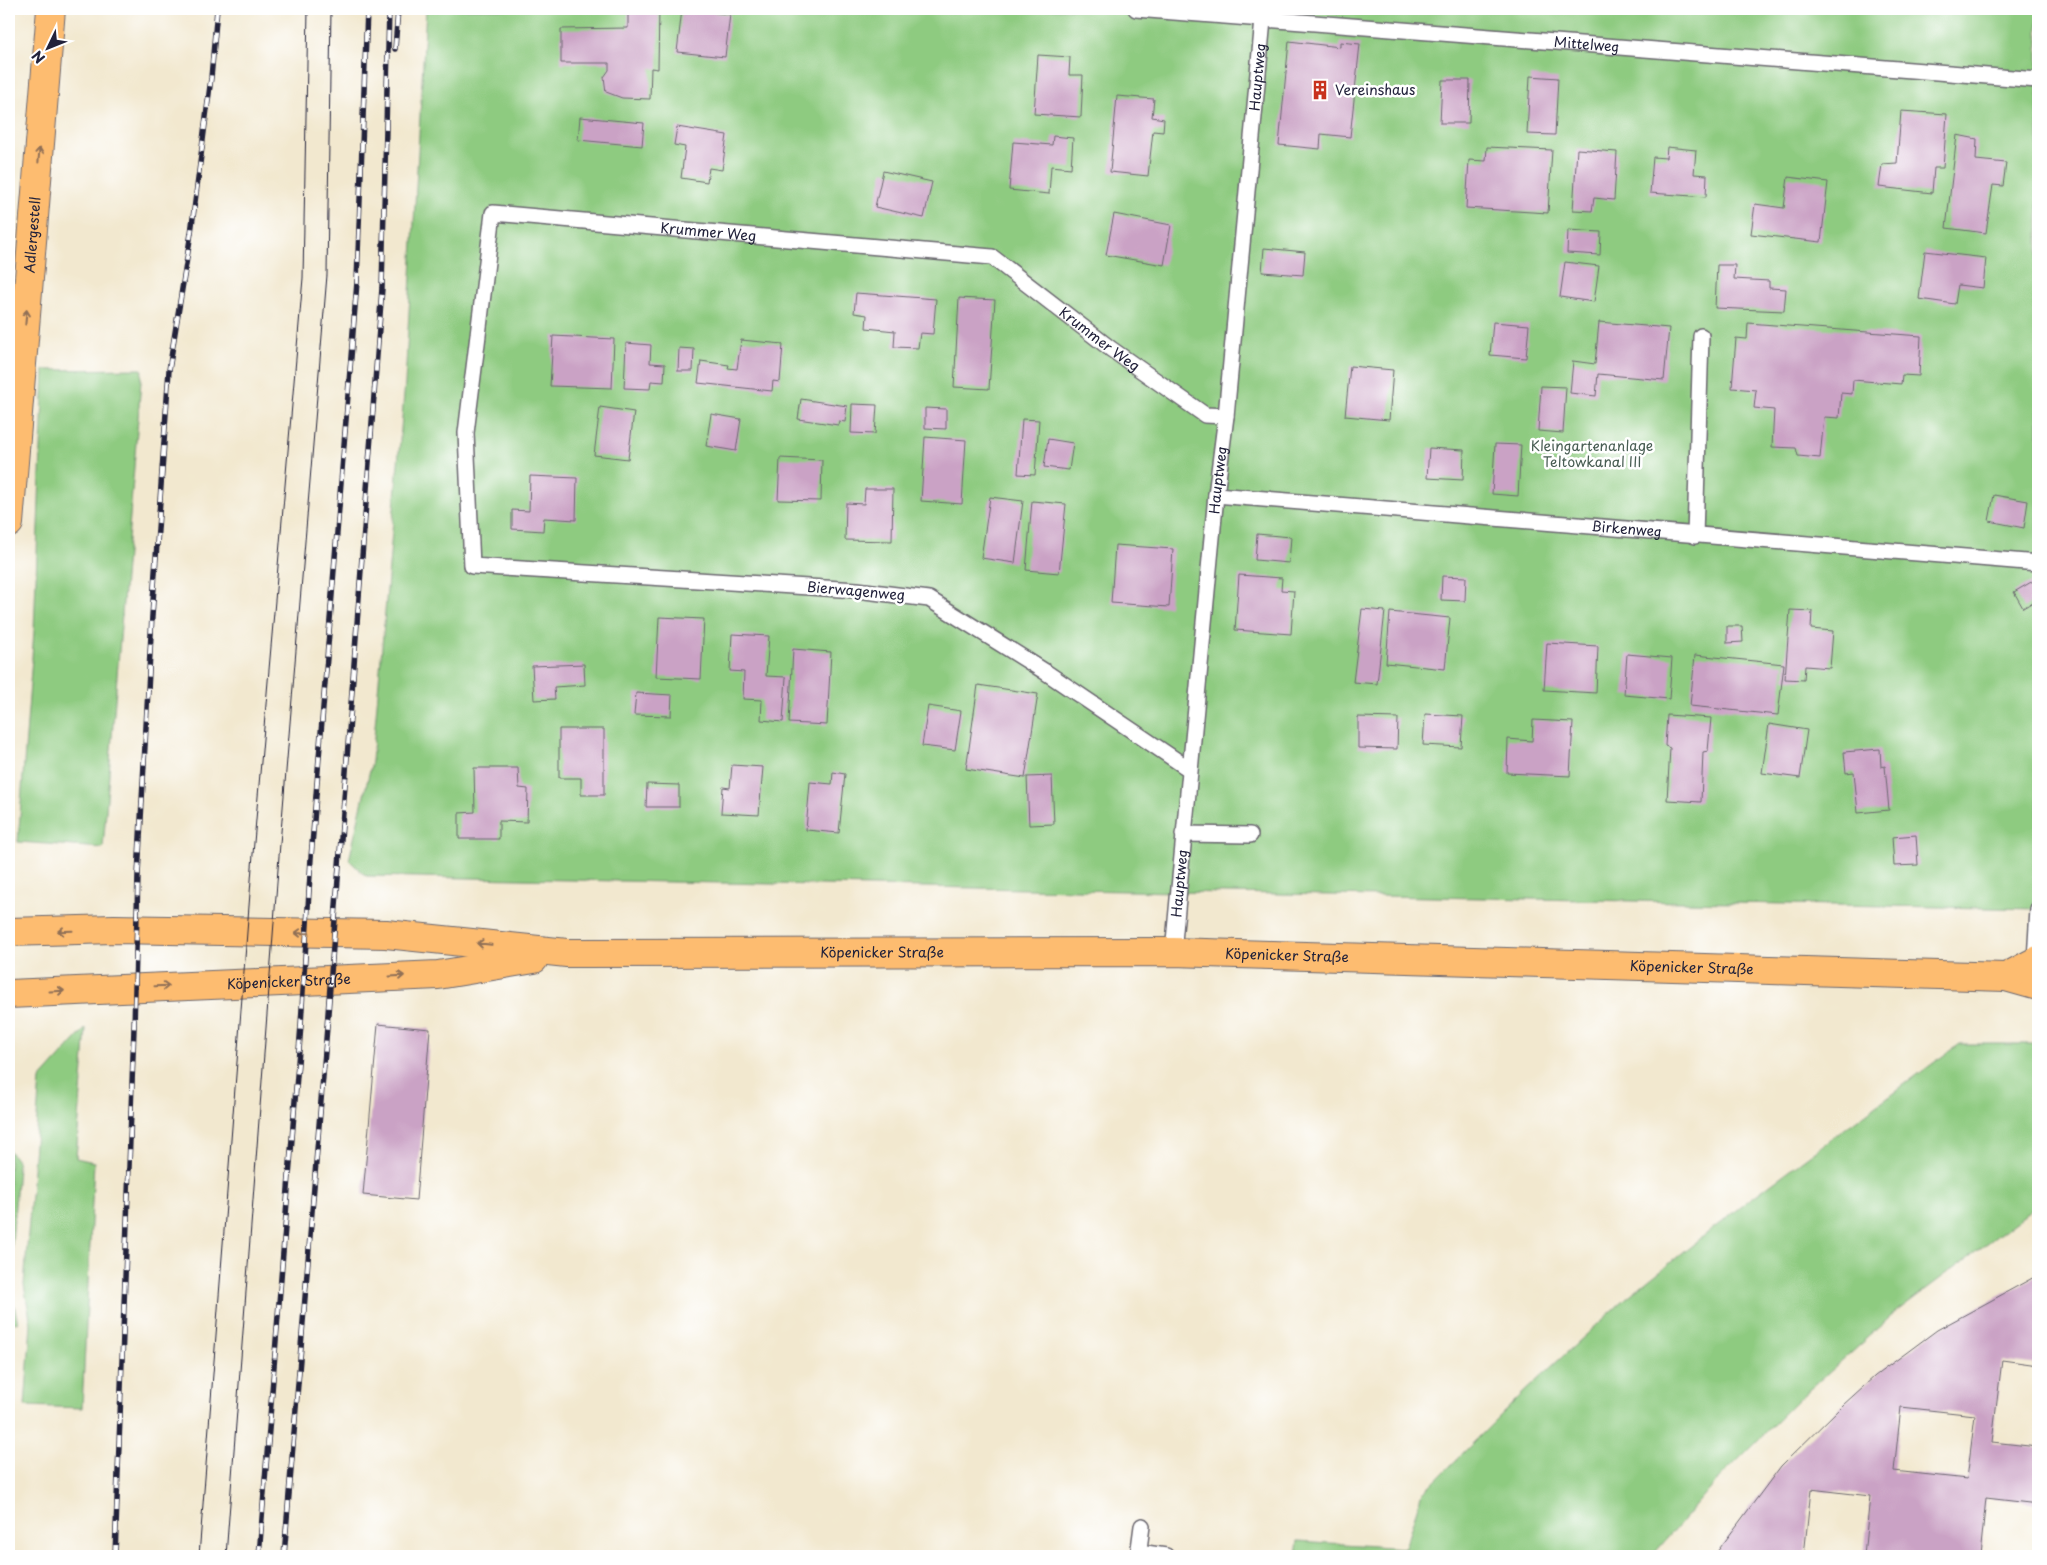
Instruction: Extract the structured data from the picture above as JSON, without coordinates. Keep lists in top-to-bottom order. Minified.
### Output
{"streets":{"main road":["Adlergestell","Köpenicker Straße"],"lane":["Mittelweg","Hauptweg","Krummer Weg","Birkenweg","Bierwagenweg"]},"crossings":[["Mittelweg","Hauptweg"],["Hauptweg","Krummer Weg"],["Hauptweg","Birkenweg"],["Hauptweg","Bierwagenweg"],["Hauptweg","Köpenicker Straße"],["Krummer Weg","Bierwagenweg"]],"one_way":["Adlergestell"],"parks":["Kleingartenanlage Teltowkanal III"],"places":{"building":["Vereinshaus"]},"north":"bottom left"}
